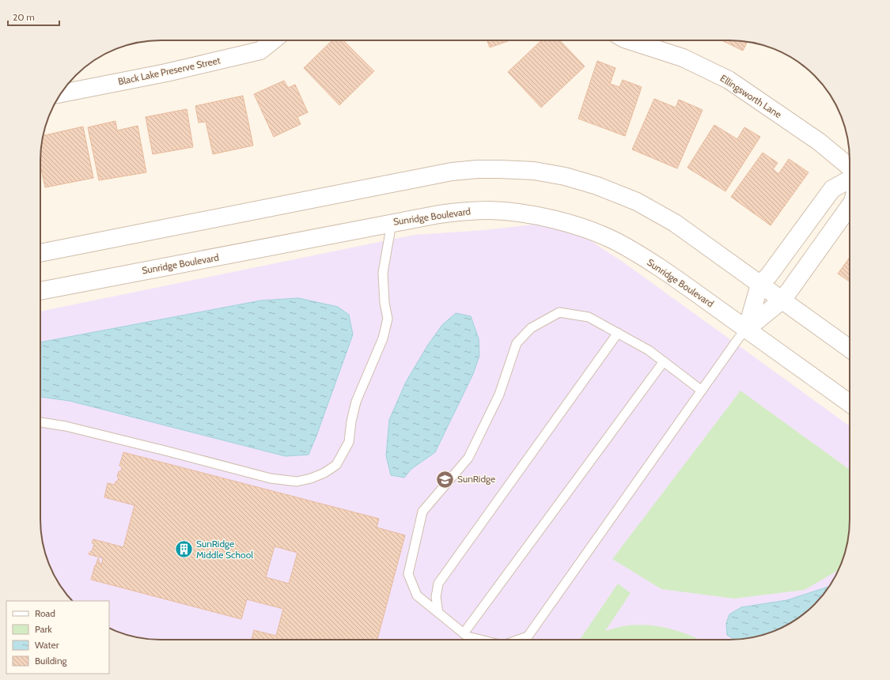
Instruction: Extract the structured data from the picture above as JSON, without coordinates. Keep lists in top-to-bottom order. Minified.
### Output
{"streets":{"street":["Black Lake Preserve Street","Ellingsworth Lane","Sunridge Boulevard"]},"places":{"school or university":["SunRidge"],"building":["SunRidge Middle School"]},"legend":["Road","Park","Water","Building"],"scale_bar":"20 m"}
